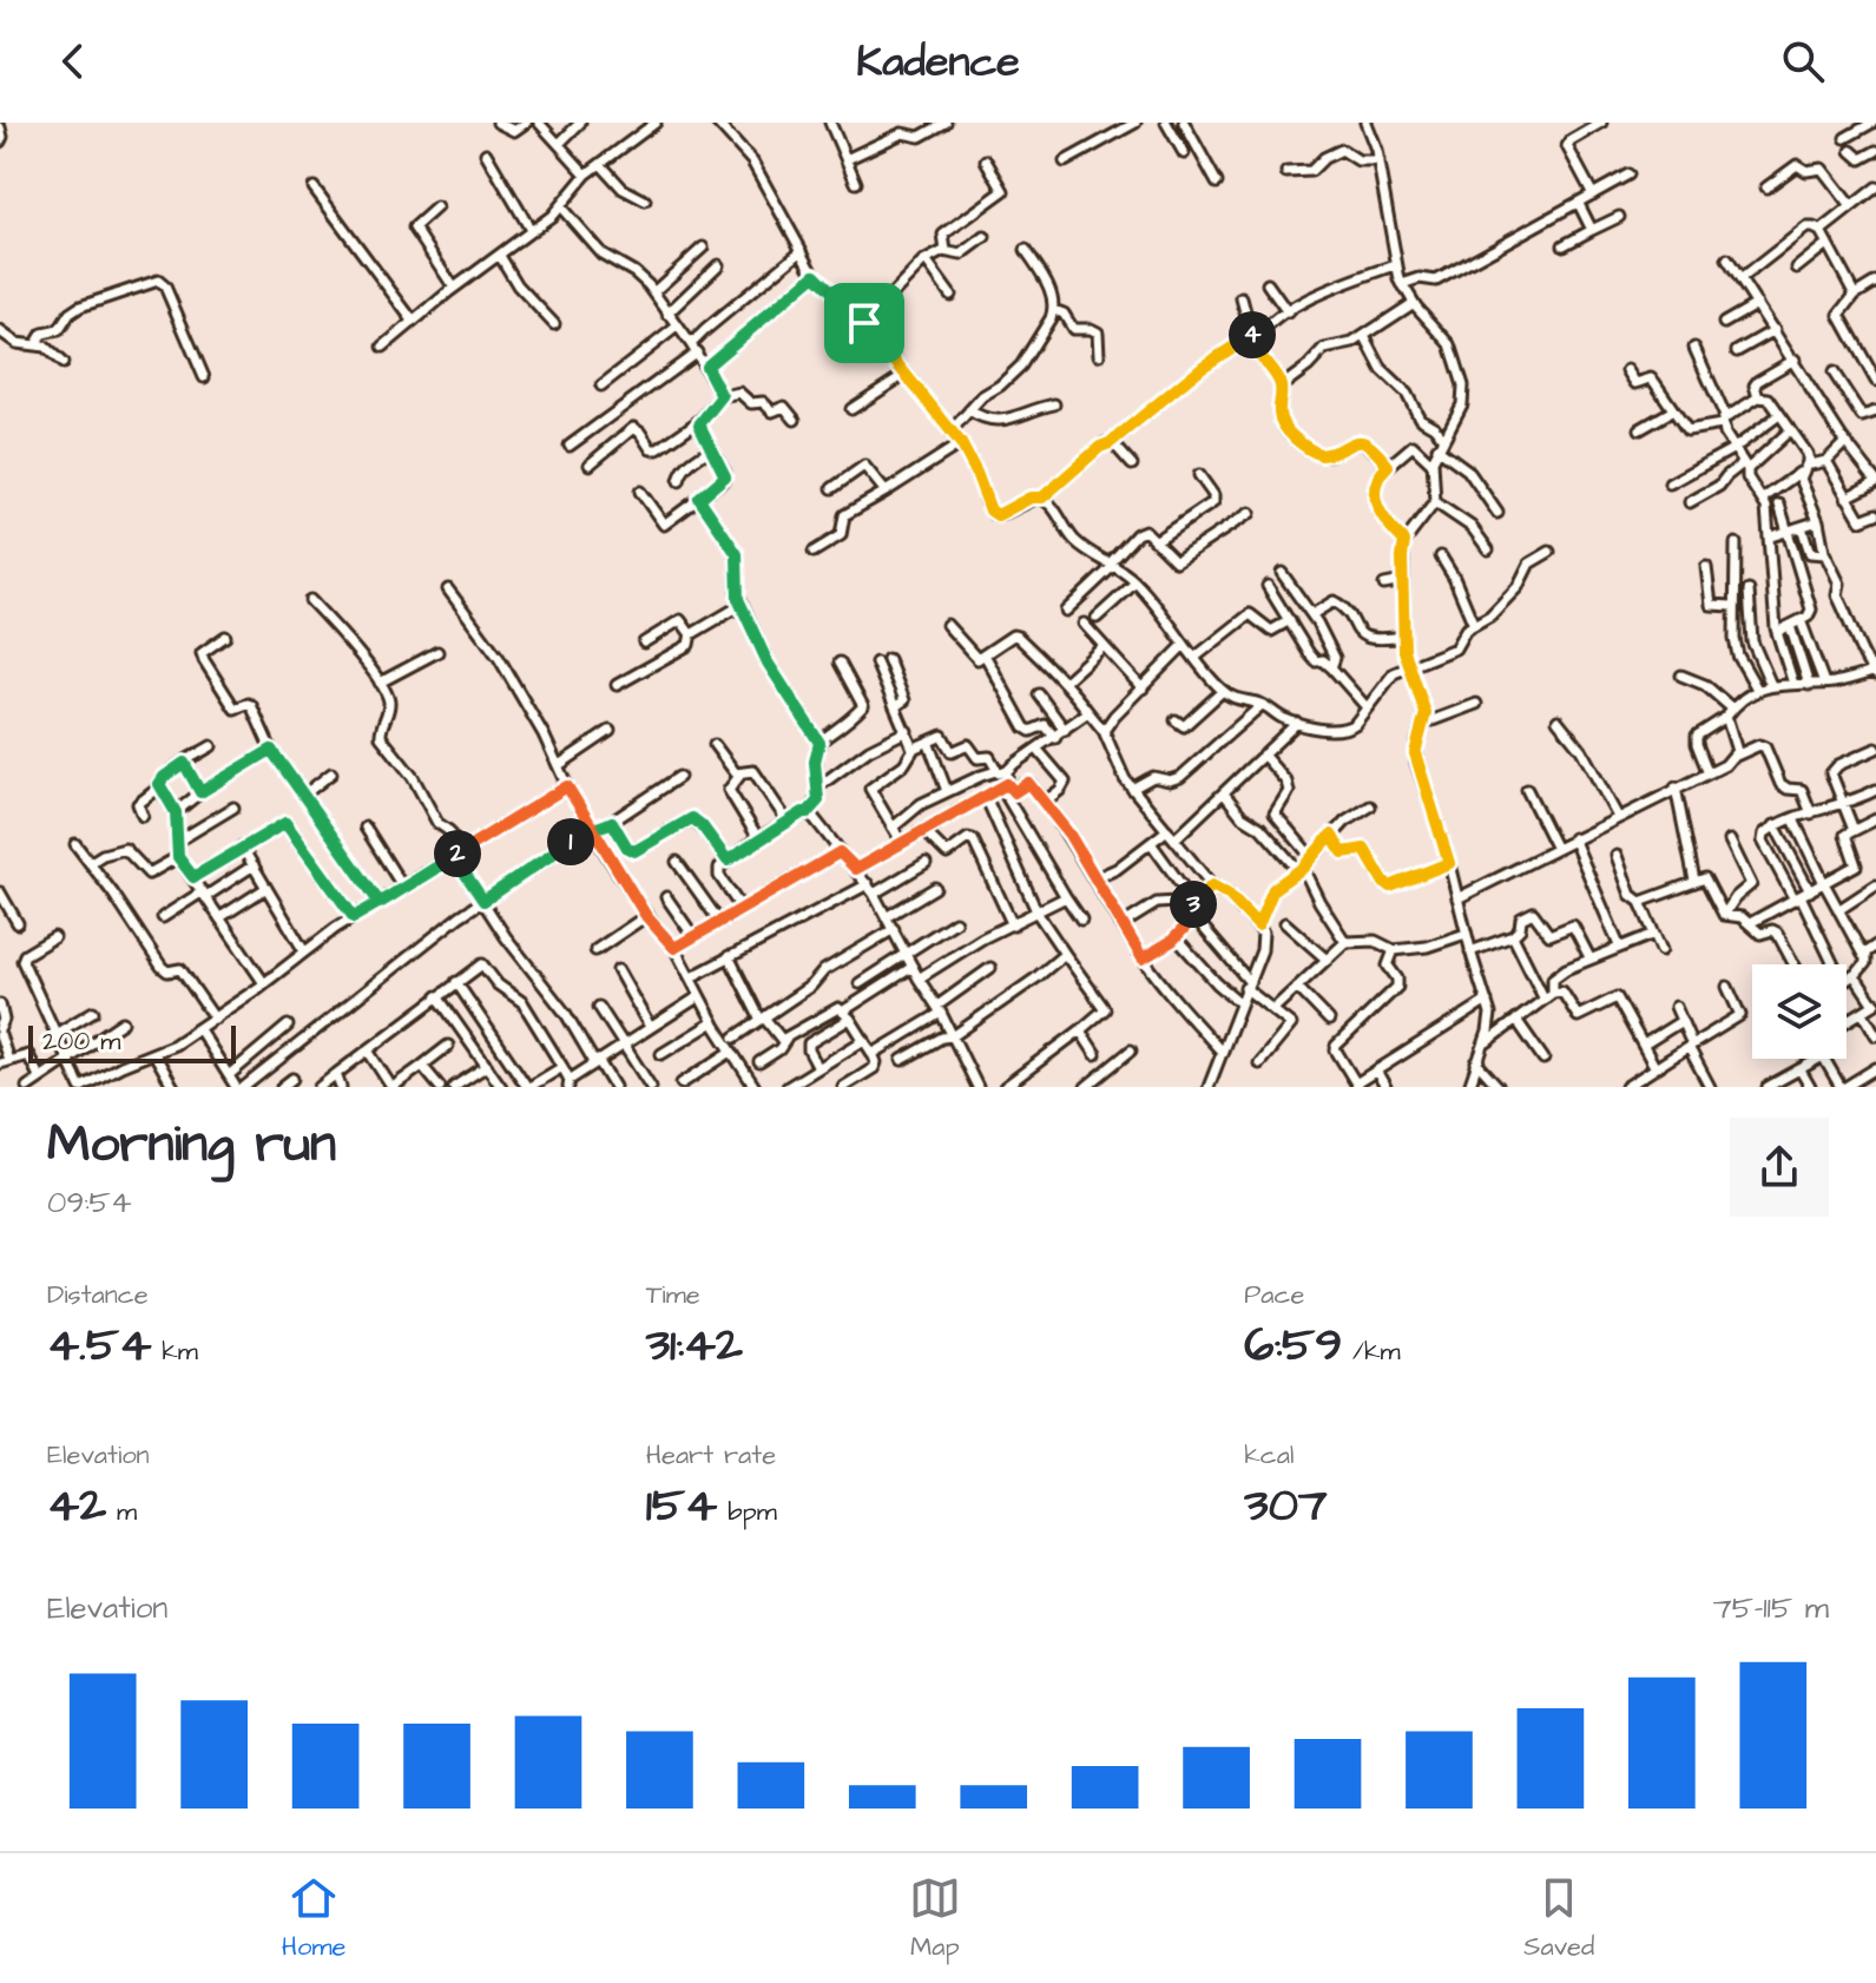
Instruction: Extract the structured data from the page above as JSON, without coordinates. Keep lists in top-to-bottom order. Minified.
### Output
{"scale_bar":"200 m","page":{"header":"Kadence","pins":["4","1","2","3"],"scale":"200 m","heading":["Morning run","09:54"],"stats":[["Distance","4.54 km"],["Time","31:42"],["Pace","6:59 /km"],["Elevation","42 m"],["Heart rate","154 bpm"],["kcal","307"]],"chart":["Elevation","75–115 m"],"tabs":["Home","Map","Saved"]}}
